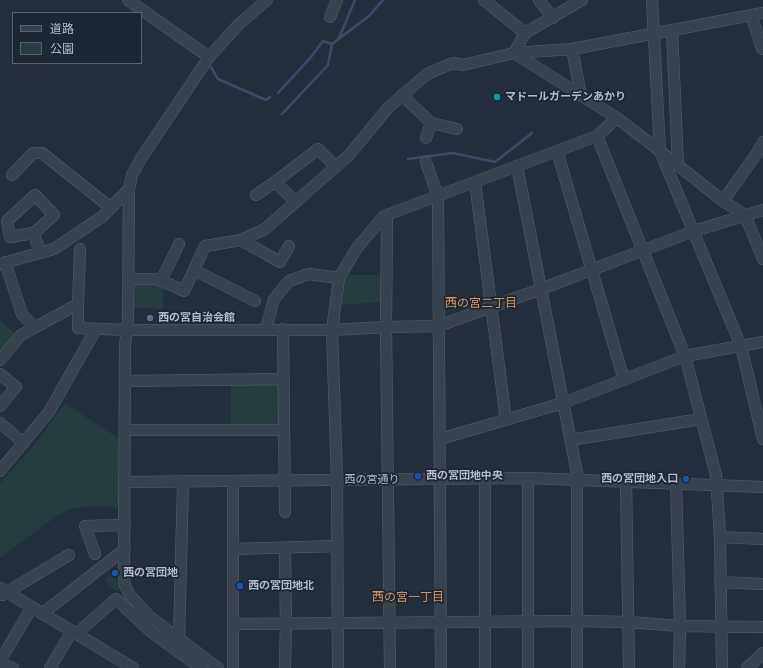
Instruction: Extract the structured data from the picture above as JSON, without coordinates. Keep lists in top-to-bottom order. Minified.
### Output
{"streets":{"street":["西の宮通り"]},"districts":["西の宮二丁目","西の宮一丁目"],"places":["マドールガーデンあかり","西の宮自治会館","西の宮団地中央","西の宮団地入口","西の宮団地","西の宮団地北"],"legend":["道路","公園"]}
